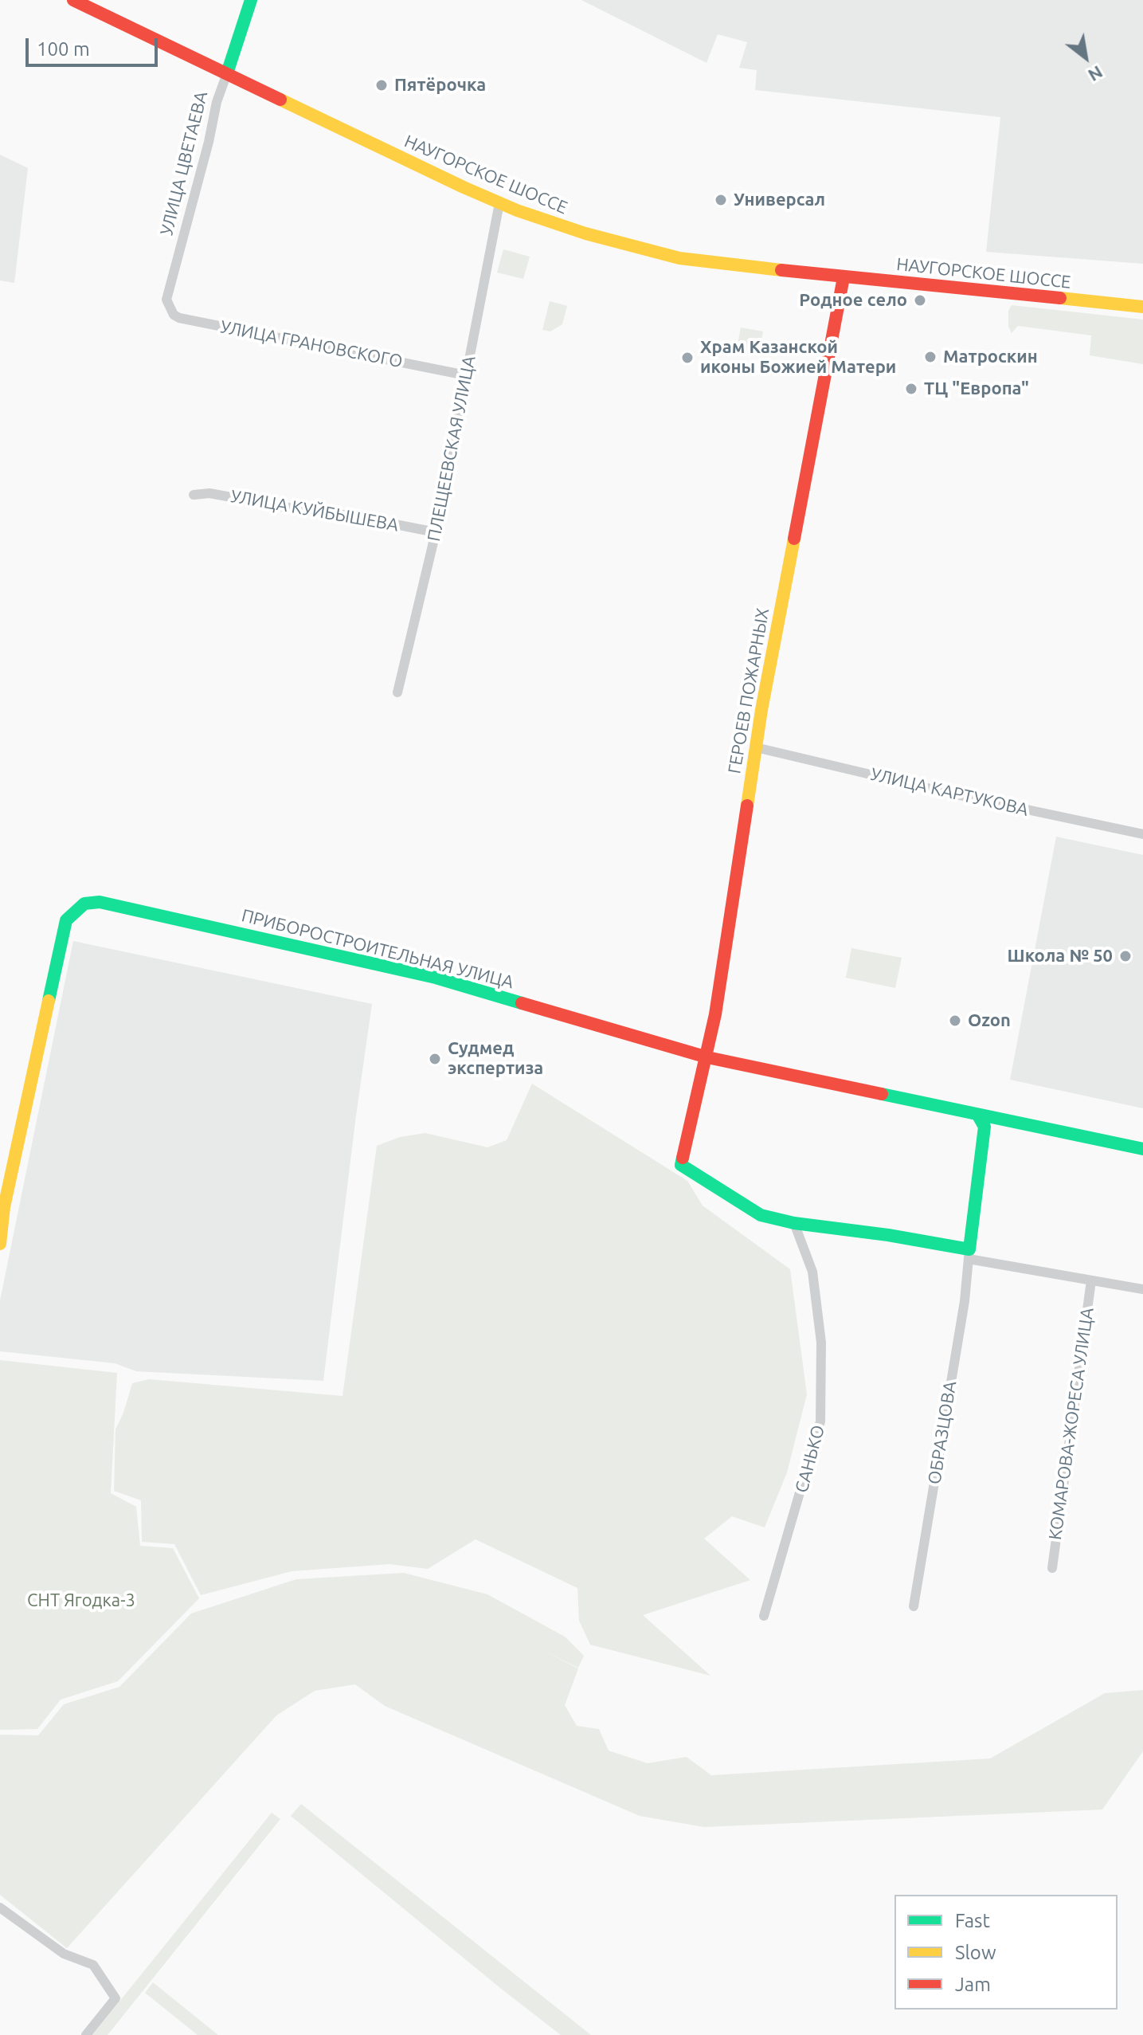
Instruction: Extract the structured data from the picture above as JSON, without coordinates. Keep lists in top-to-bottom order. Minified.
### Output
{"streets":{"main road":["УЛИЦА ЦВЕТАЕВА","НАУГОРСКОЕ ШОССЕ","ГЕРОЕВ ПОЖАРНЫХ","ПРИБОРОСТРОИТЕЛЬНАЯ УЛИЦА"],"street":["УЛИЦА ГРАНОВСКОГО","ПЛЕЩЕЕВСКАЯ УЛИЦА","УЛИЦА КУЙБЫШЕВА","УЛИЦА КАРТУКОВА","КОМАРОВА-ЖОРЕСА УЛИЦА","ОБРАЗЦОВА","САНЬКО"]},"crossings":[["УЛИЦА ЦВЕТАЕВА","НАУГОРСКОЕ ШОССЕ"],["УЛИЦА ЦВЕТАЕВА","УЛИЦА ГРАНОВСКОГО"],["НАУГОРСКОЕ ШОССЕ","ПЛЕЩЕЕВСКАЯ УЛИЦА"],["НАУГОРСКОЕ ШОССЕ","ГЕРОЕВ ПОЖАРНЫХ"],["УЛИЦА ГРАНОВСКОГО","ПЛЕЩЕЕВСКАЯ УЛИЦА"],["ПЛЕЩЕЕВСКАЯ УЛИЦА","УЛИЦА КУЙБЫШЕВА"],["ГЕРОЕВ ПОЖАРНЫХ","УЛИЦА КАРТУКОВА"],["ГЕРОЕВ ПОЖАРНЫХ","ПРИБОРОСТРОИТЕЛЬНАЯ УЛИЦА"]],"parks":["СНТ Ягодка-3"],"places":["Пятёрочка","Универсал","Родное село","Матроскин","Храм Казанской иконы Божией Матери","ТЦ \"Европа\"","Школа № 50","Ozon","Судмед экспертиза"],"legend":["Fast","Slow","Jam"],"scale_bar":"100 m","north":"bottom right"}
